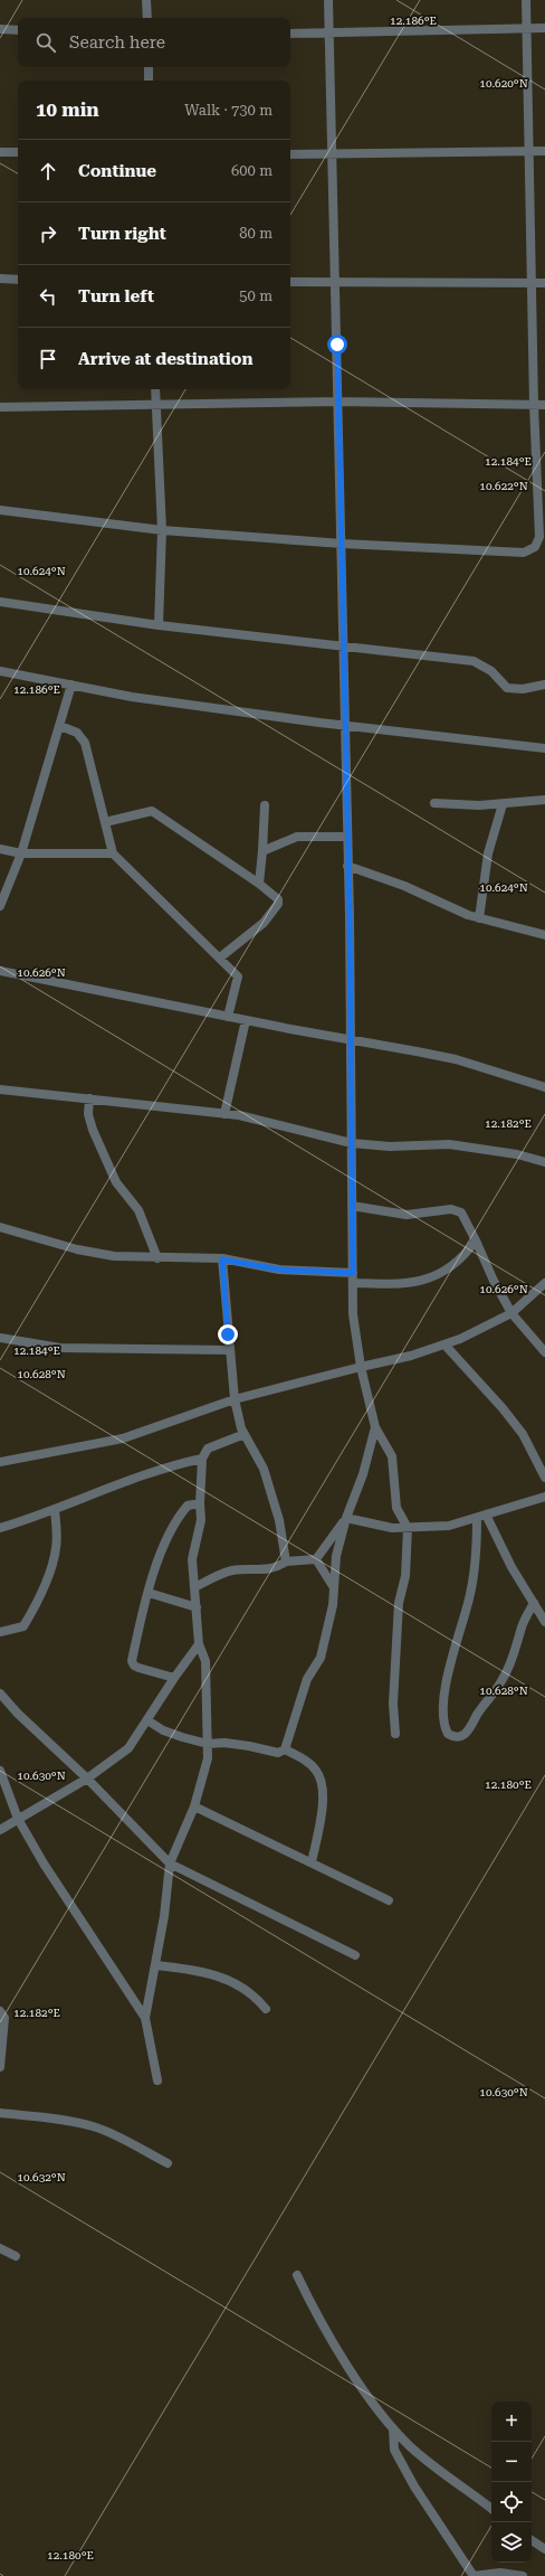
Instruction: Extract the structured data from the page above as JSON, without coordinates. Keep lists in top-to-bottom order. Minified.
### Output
{"page":{"search":"Search here","heading":["10 min","Walk · 730 m"],"list":[["Continue","600 m"],["Turn right","80 m"],["Turn left","50 m"],"Arrive at destination"],"map_buttons":["+","−"]},"coordinates":["12.186°E","10.620°N","12.184°E","10.622°N","10.624°N","10.626°N","12.182°E","10.628°N","10.630°N","12.180°E","10.632°N"]}
